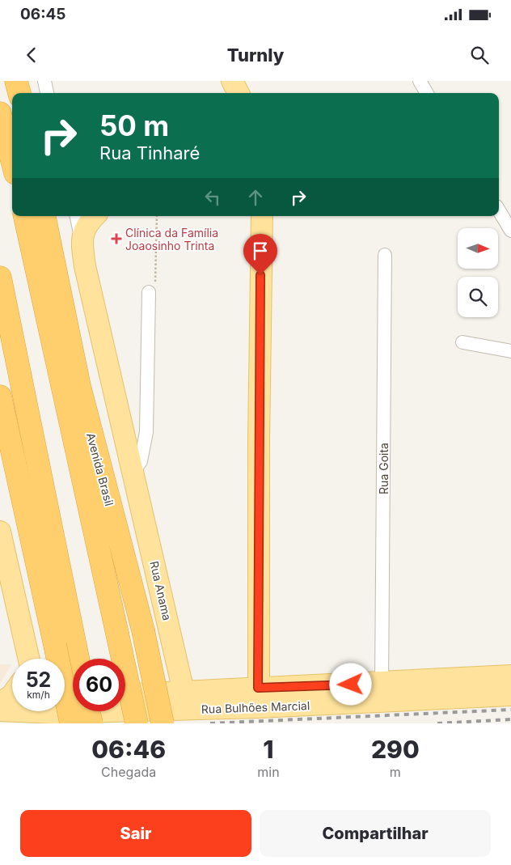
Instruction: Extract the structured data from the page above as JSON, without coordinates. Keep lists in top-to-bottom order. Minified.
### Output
{"streets":{"highway":["Avenida Brasil"],"main road":["Rua Anama","Rua Bulhões Marcial"],"street":["Rua Goita"]},"crossings":[["Rua Goita","Rua Bulhões Marcial"],["Rua Anama","Rua Bulhões Marcial"]],"places":{"health":["Clínica da Família Joaosinho Trinta"]},"north":"right","page":{"status":"06:45","header":"Turnly","turn":["50 m","Rua Tinharé"],"speed":"52 km/h","limit":"60","eta":["06:46","Chegada","1","min","290","m"],"buttons":["Sair","Compartilhar"]}}
